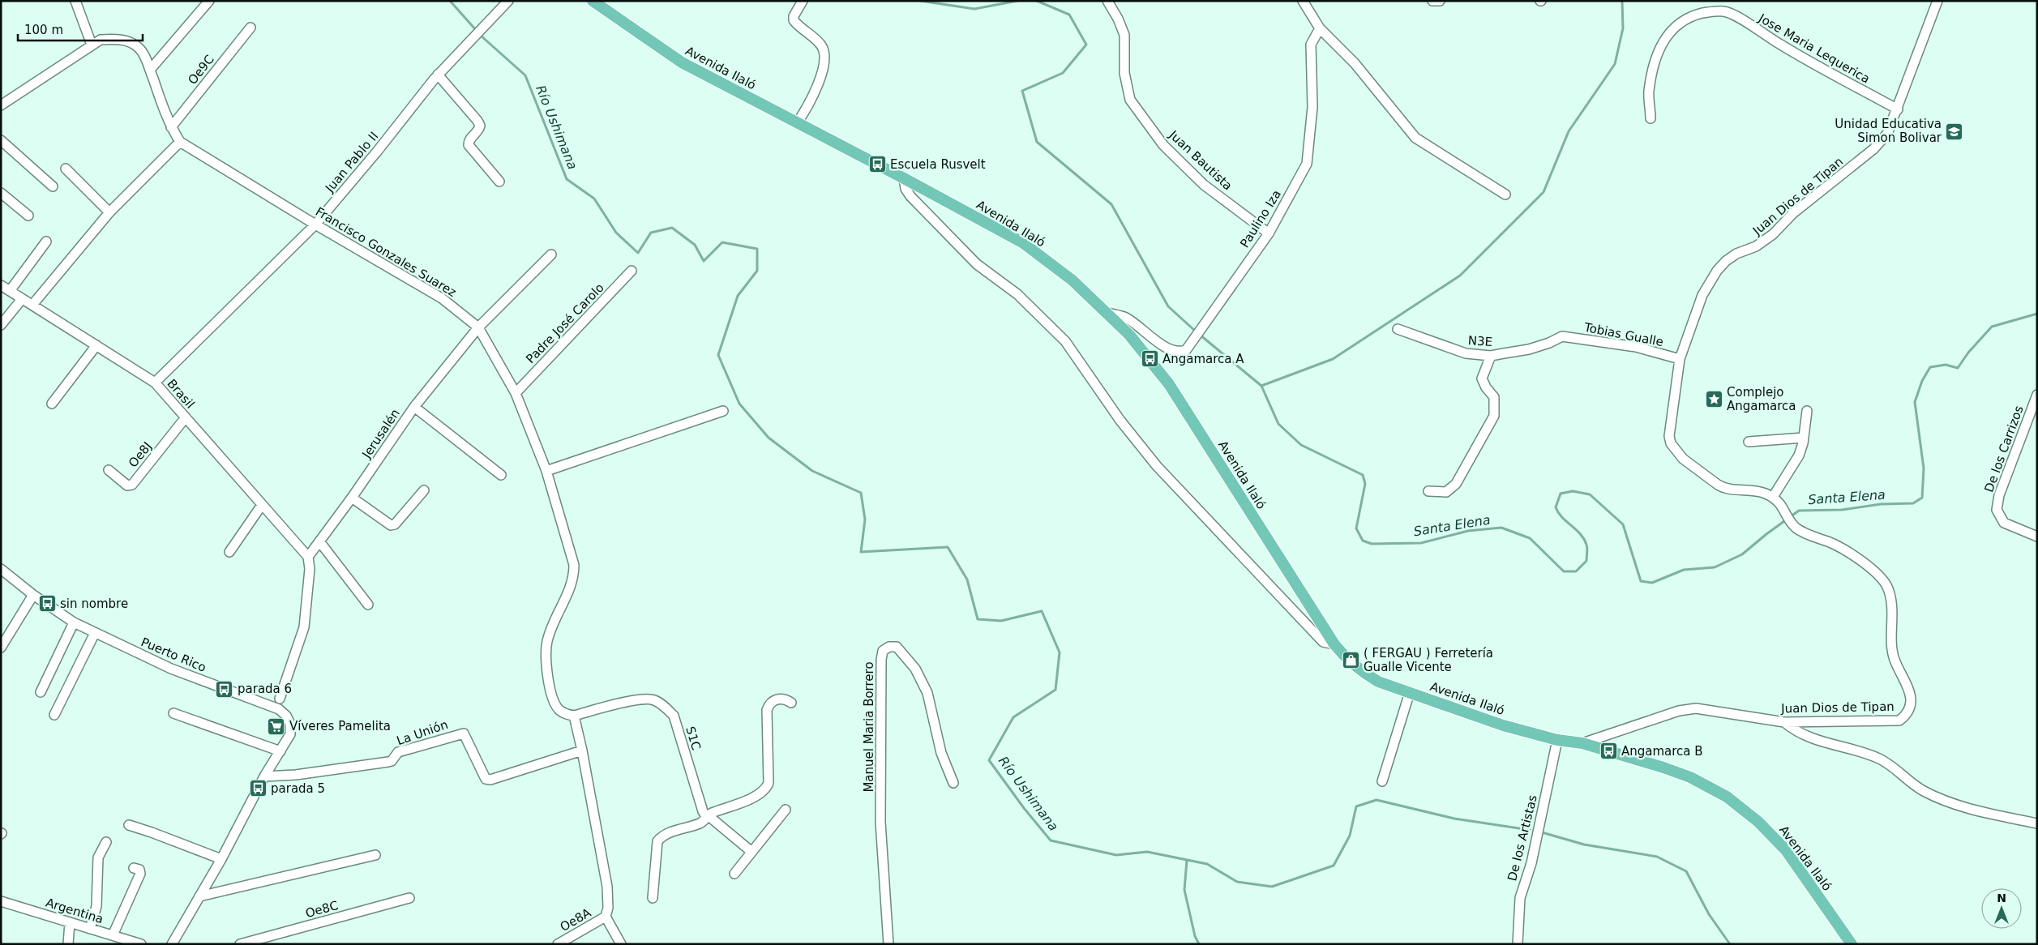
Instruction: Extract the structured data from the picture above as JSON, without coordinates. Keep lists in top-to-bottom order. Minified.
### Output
{"streets":{"main road":["Avenida Ilaló"],"street":["Jose Maria Lequerica","Oe9C","Juan Bautista","Juan Pablo II","Juan Dios de Tipan","Paulino Iza","Francisco Gonzales Suarez","Padre José Carolo","Tobias Gualle","N3E","Brasil","Jerusalén","De los Carrizos","Oe8J","Puerto Rico","Manuel Maria Borrero","La Unión","S1C","De los Artistas","Oe8C","Argentina","Oe8A"]},"crossings":[["Jose Maria Lequerica","Juan Dios de Tipan"],["Avenida Ilaló","Juan Dios de Tipan"],["Avenida Ilaló","Paulino Iza"],["Avenida Ilaló","De los Artistas"],["Oe9C","Francisco Gonzales Suarez"],["Juan Bautista","Paulino Iza"],["Juan Pablo II","Francisco Gonzales Suarez"],["Juan Pablo II","Brasil"],["Juan Dios de Tipan","Tobias Gualle"],["Francisco Gonzales Suarez","Padre José Carolo"],["Francisco Gonzales Suarez","Jerusalén"],["Francisco Gonzales Suarez","S1C"],["Tobias Gualle","N3E"],["Brasil","Jerusalén"],["Brasil","Oe8J"],["Puerto Rico","La Unión"]],"water":["Río Ushimana","Santa Elena"],"places":{"school or university":["Unidad Educativa Simon Bolivar"],"bus stop":["Escuela Rusvelt","Angamarca A","sin nombre","parada 6","Angamarca B","parada 5"],"place":["Complejo Angamarca"],"shop":["( FERGAU ) Ferretería Gualle Vicente"],"supermarket":["Víveres Pamelita"]},"scale_bar":"100 m","north":"top"}
